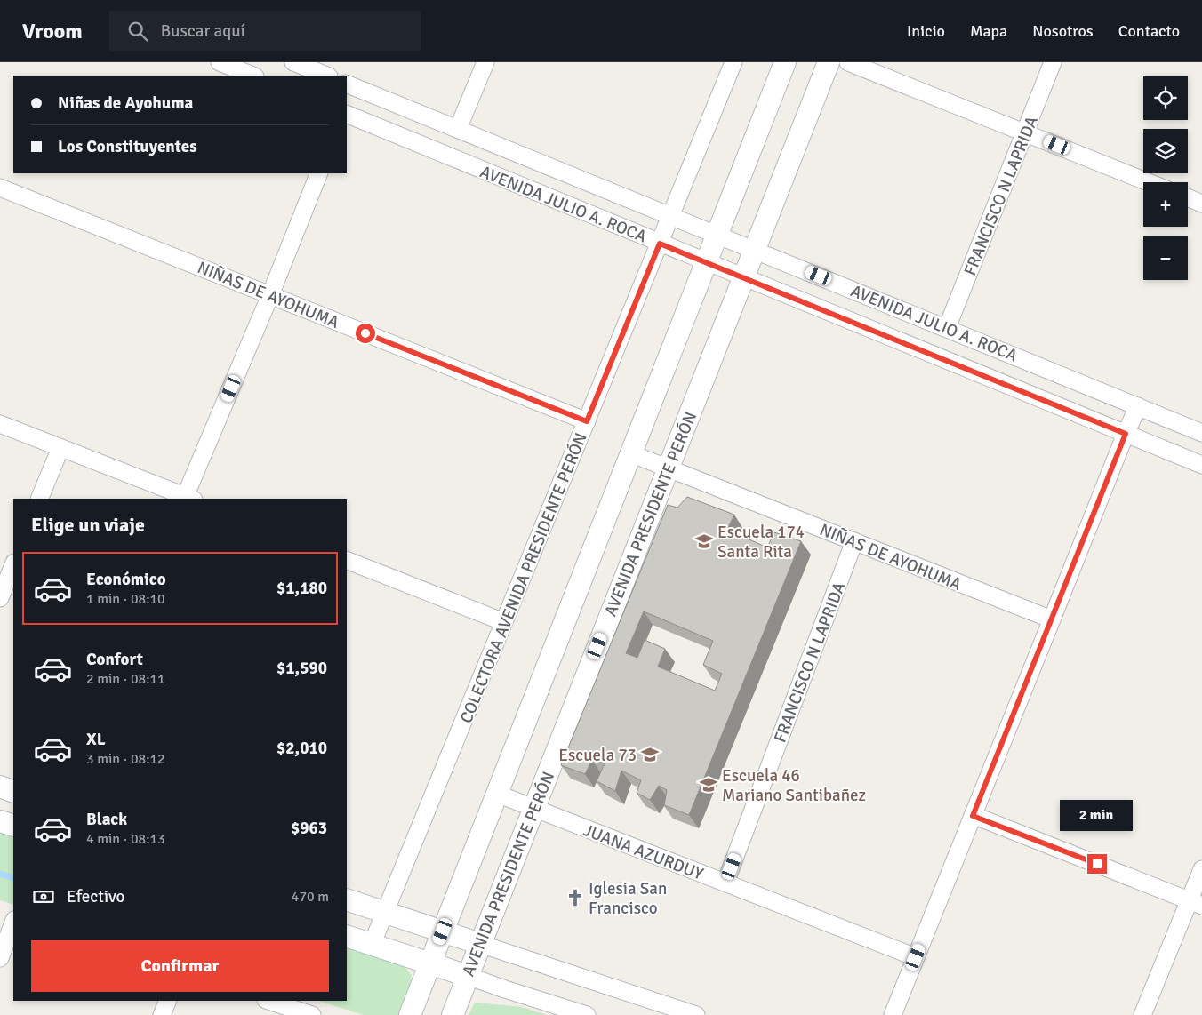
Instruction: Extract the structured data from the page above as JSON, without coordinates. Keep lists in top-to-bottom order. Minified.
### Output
{"streets":{"street":["FRANCISCO N LAPRIDA","AVENIDA JULIO A. ROCA","NIÑAS DE AYOHUMA","AVENIDA PRESIDENTE PERÓN","COLECTORA AVENIDA PRESIDENTE PERÓN","JUANA AZURDUY"]},"crossings":[["FRANCISCO N LAPRIDA","AVENIDA JULIO A. ROCA"],["FRANCISCO N LAPRIDA","NIÑAS DE AYOHUMA"],["FRANCISCO N LAPRIDA","JUANA AZURDUY"],["AVENIDA JULIO A. ROCA","AVENIDA PRESIDENTE PERÓN"],["AVENIDA JULIO A. ROCA","COLECTORA AVENIDA PRESIDENTE PERÓN"],["NIÑAS DE AYOHUMA","AVENIDA PRESIDENTE PERÓN"],["NIÑAS DE AYOHUMA","COLECTORA AVENIDA PRESIDENTE PERÓN"],["AVENIDA PRESIDENTE PERÓN","JUANA AZURDUY"]],"places":{"school or university":["Escuela 174 Santa Rita","Escuela 73","Escuela 46 Mariano Santibañez"],"church":["Iglesia San Francisco"]},"page":{"header":"Vroom","search":"Buscar aquí","nav":["Inicio","Mapa","Nosotros","Contacto"],"map_buttons":["+","−"],"banner":["Niñas de Ayohuma","Los Constituyentes"],"heading":"Elige un viaje","list":[{"name":"Económico","note":"1 min · 08:10","value":"$1,180"},{"name":"Confort","note":"2 min · 08:11","value":"$1,590"},{"name":"XL","note":"3 min · 08:12","value":"$2,010"},{"name":"Black","note":"4 min · 08:13","value":"$963"}],"bubble":"2 min","pay":["Efectivo","470 m"],"buttons":"Confirmar"}}
